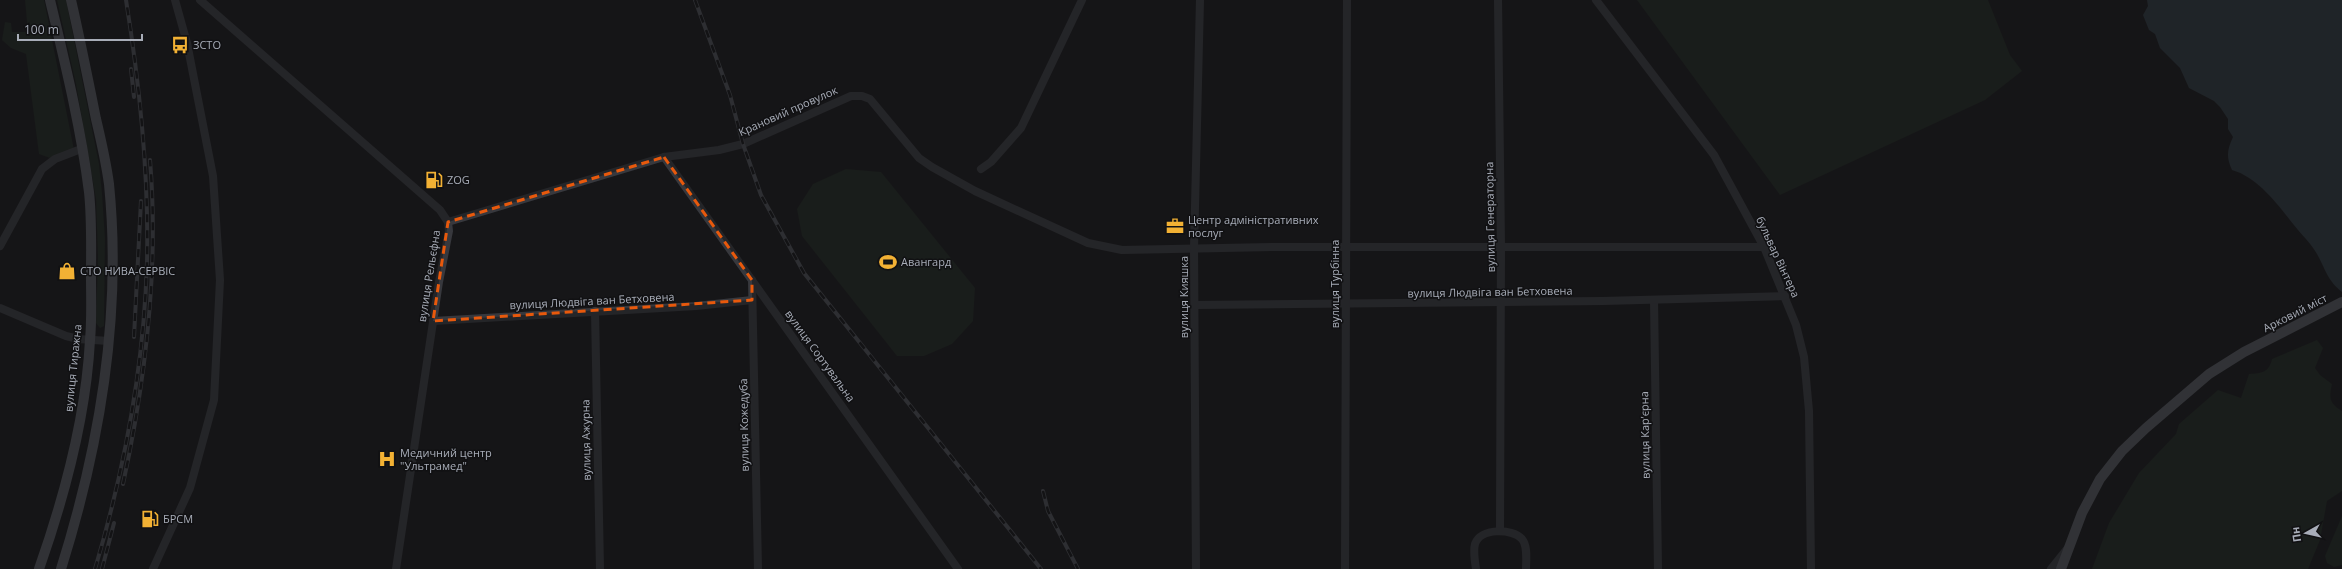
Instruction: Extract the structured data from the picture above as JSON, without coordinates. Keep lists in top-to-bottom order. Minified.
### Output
{"streets":{"main road":["Арковий міст","вулиця Тиражна"],"street":["Крановий провулок","вулиця Генераторна","бульвар Вінтера","вулиця Рельєфна","вулиця Турбінна","вулиця Людвіга ван Бетховена","вулиця Кияшка","вулиця Сортувальна","вулиця Кожедуба","вулиця Кар’єрна","вулиця Ажурна"]},"crossings":[["Крановий провулок","вулиця Рельєфна"],["Крановий провулок","вулиця Кияшка"],["Крановий провулок","вулиця Сортувальна"],["вулиця Генераторна","вулиця Людвіга ван Бетховена"],["бульвар Вінтера","вулиця Людвіга ван Бетховена"],["вулиця Рельєфна","вулиця Людвіга ван Бетховена"],["вулиця Турбінна","вулиця Людвіга ван Бетховена"],["вулиця Людвіга ван Бетховена","вулиця Кияшка"],["вулиця Людвіга ван Бетховена","вулиця Кожедуба"],["вулиця Людвіга ван Бетховена","вулиця Кар’єрна"],["вулиця Людвіга ван Бетховена","вулиця Ажурна"],["вулиця Сортувальна","вулиця Кожедуба"]],"places":{"bus stop":["ЗСТО"],"fuel station":["ZOG","БРСМ"],"office":["Центр адміністративних послуг"],"sports":["Авангард"],"shop":["СТО НИВА-СЕРВІС"],"hospital":["Медичний центр \"Ультрамед\""]},"scale_bar":"100 m","north":"left"}
